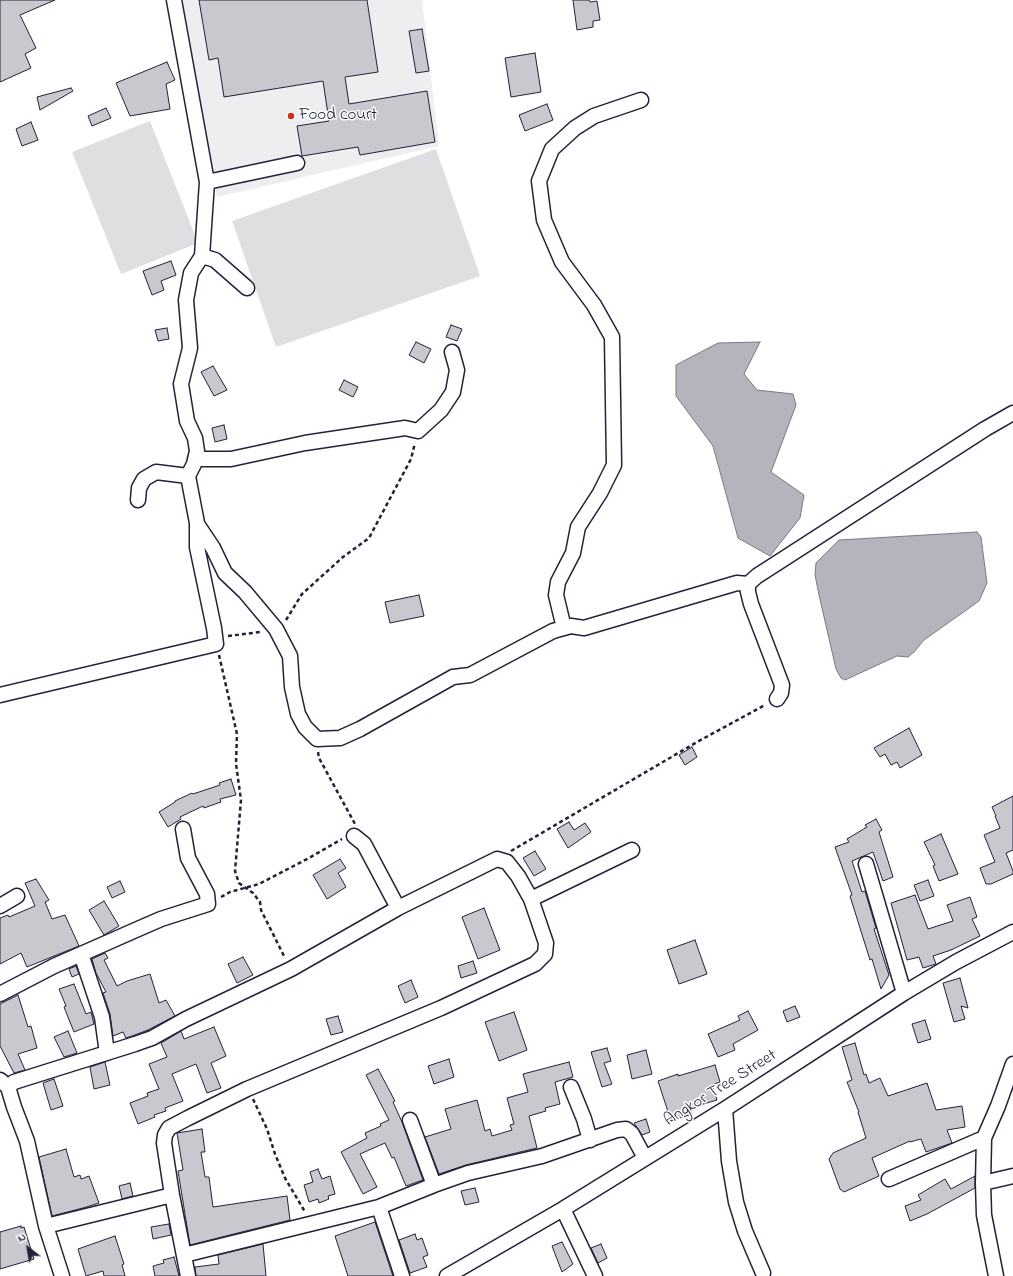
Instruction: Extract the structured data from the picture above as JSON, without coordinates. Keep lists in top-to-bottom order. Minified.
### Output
{"streets":{"street":["Angkor Tree Street"]},"places":["Food court"],"north":"top left"}
